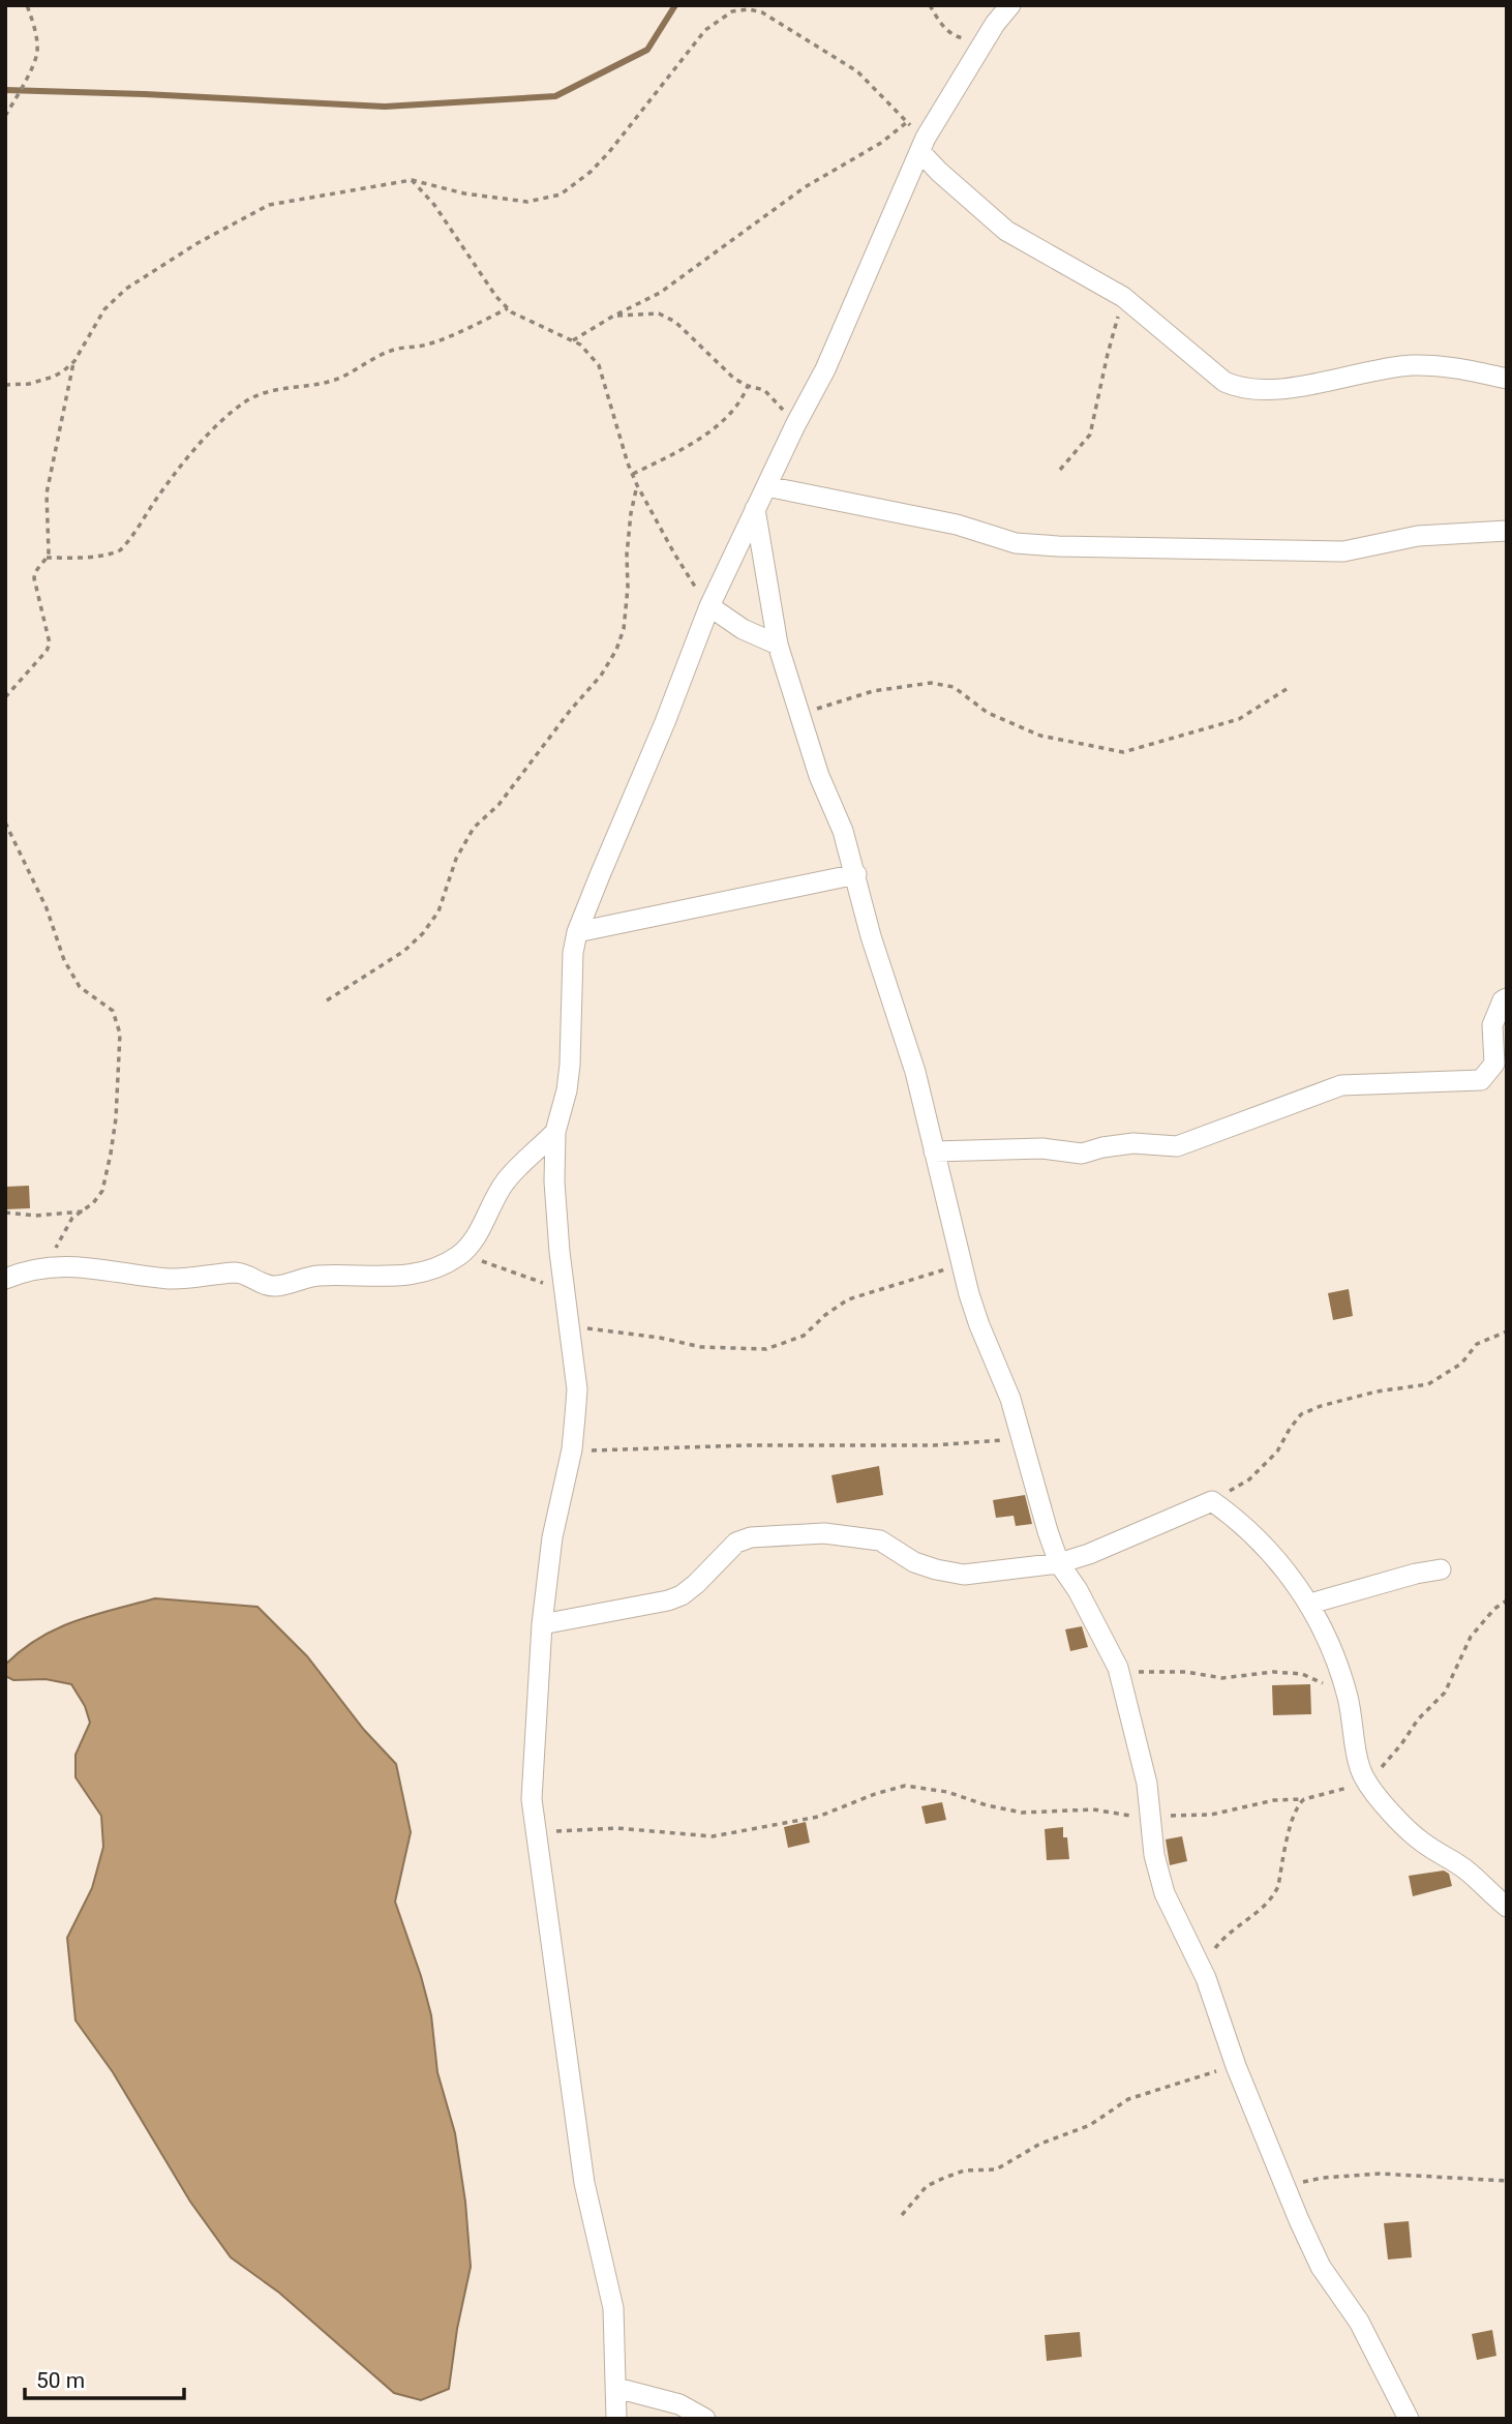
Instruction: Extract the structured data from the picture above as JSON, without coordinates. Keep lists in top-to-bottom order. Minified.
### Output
{"scale_bar":"50 m"}
